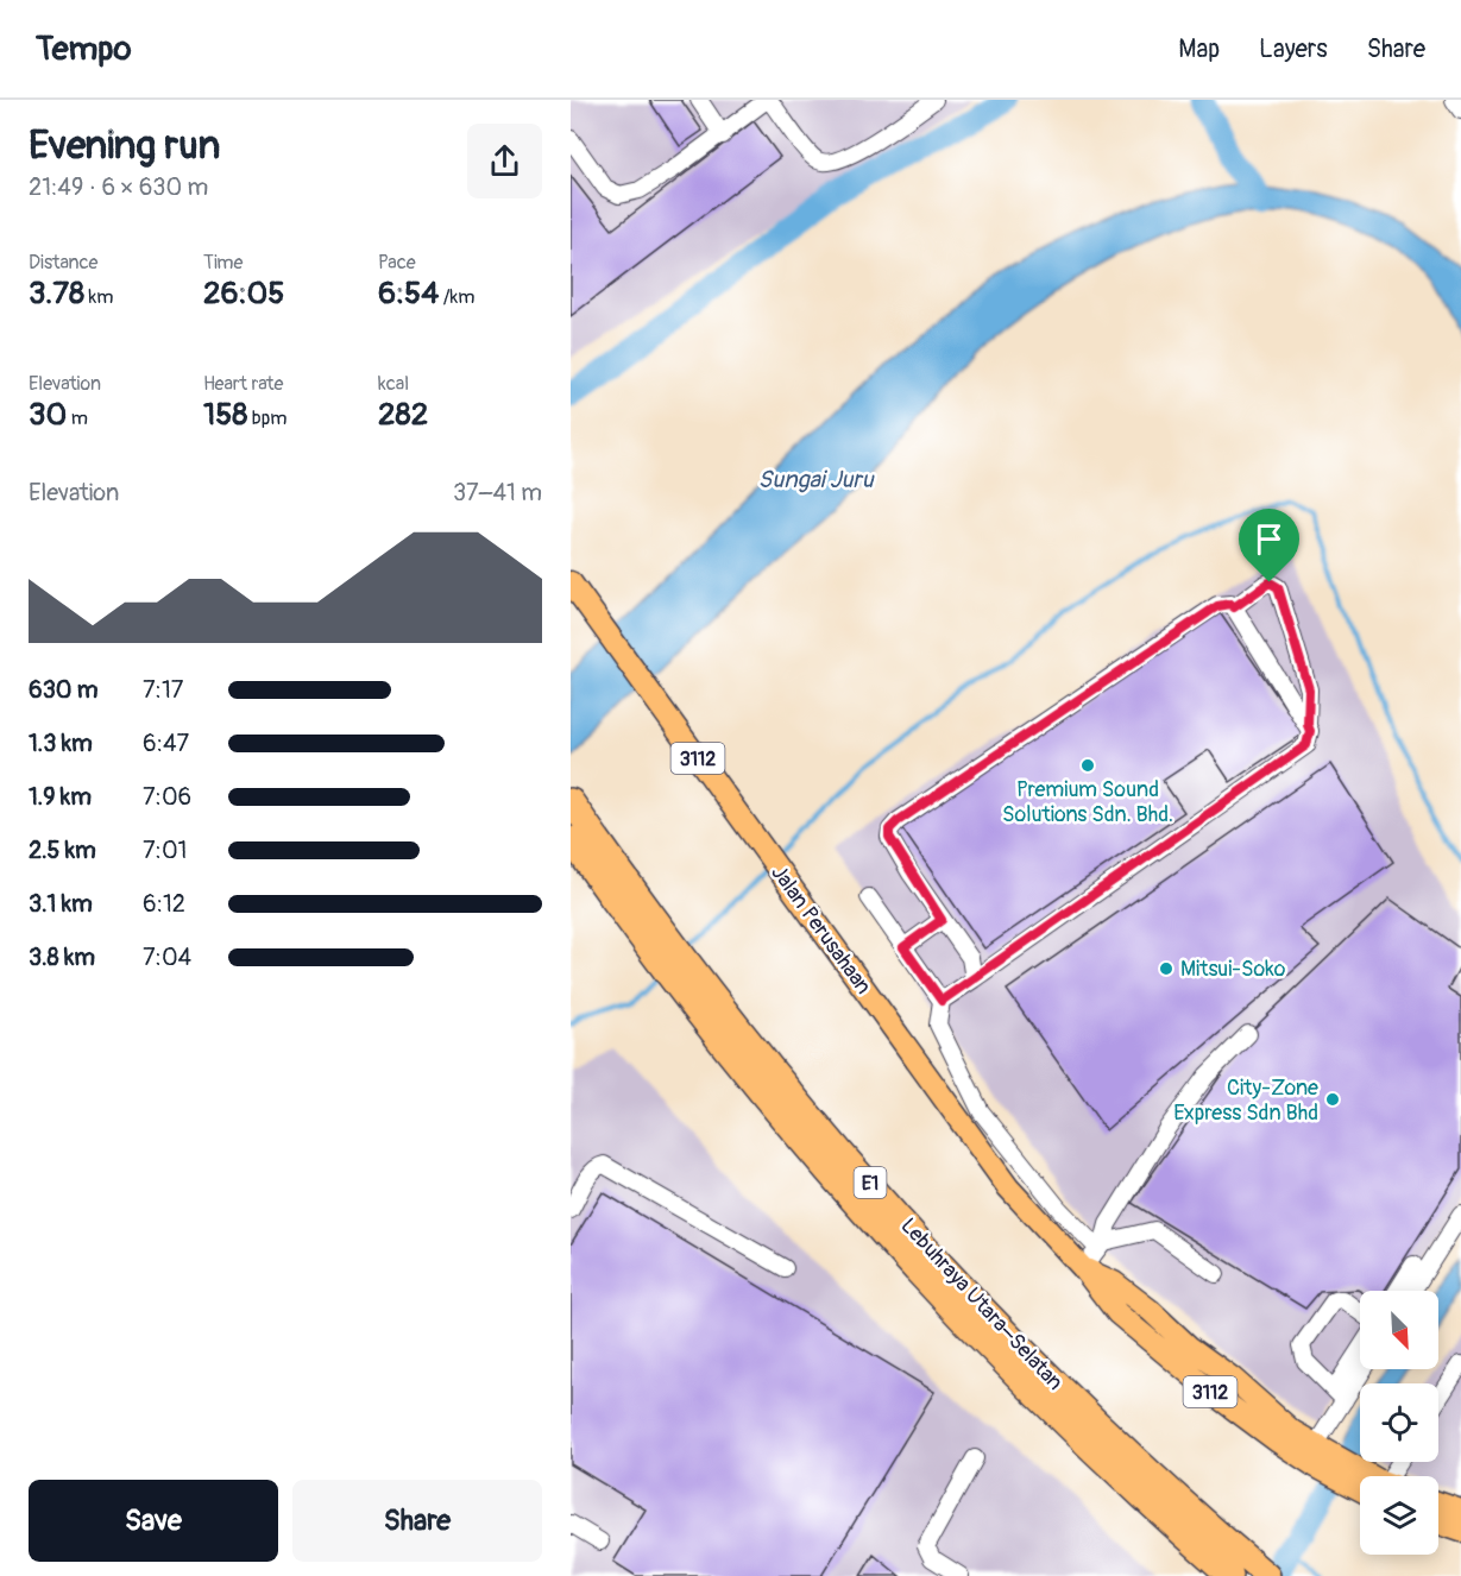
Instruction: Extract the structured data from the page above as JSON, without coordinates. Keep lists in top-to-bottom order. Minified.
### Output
{"streets":{"highway":["E1","Lebuhraya Utara–Selatan"],"main road":["3112","Jalan Perusahaan"]},"water":["Sungai Juru"],"places":["Premium Sound Solutions Sdn. Bhd.","Mitsui-Soko","City-Zone Express Sdn Bhd"],"north":"bottom right","page":{"header":"Tempo","nav":["Map","Layers","Share"],"heading":["Evening run","21:49 · 6 × 630 m"],"stats":[["Distance","3.78 km"],["Time","26:05"],["Pace","6:54 /km"],["Elevation","30 m"],["Heart rate","158 bpm"],["kcal","282"]],"chart":["Elevation","37–41 m"],"list":[{"name":"630 m","note":"7:17"},{"name":"1.3 km","note":"6:47"},{"name":"1.9 km","note":"7:06"},{"name":"2.5 km","note":"7:01"},{"name":"3.1 km","note":"6:12"},{"name":"3.8 km","note":"7:04"}],"buttons":["Save","Share"]}}
